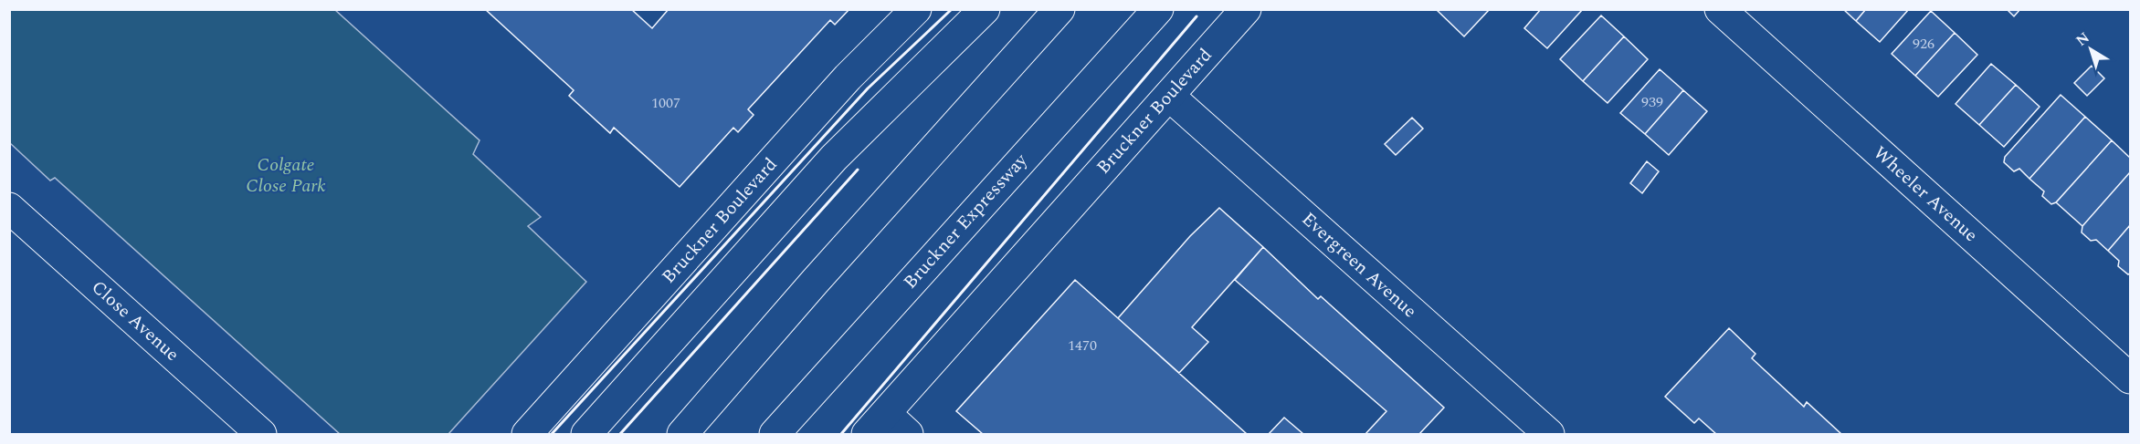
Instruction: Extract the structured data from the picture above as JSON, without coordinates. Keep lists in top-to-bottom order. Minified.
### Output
{"streets":{"main road":["Bruckner Boulevard","Wheeler Avenue","Bruckner Expressway","Evergreen Avenue","Close Avenue"]},"crossings":[["Bruckner Boulevard","Evergreen Avenue"]],"parks":["Colgate Close Park"],"house_numbers":["926","939","1007","1470"],"north":"top left"}
